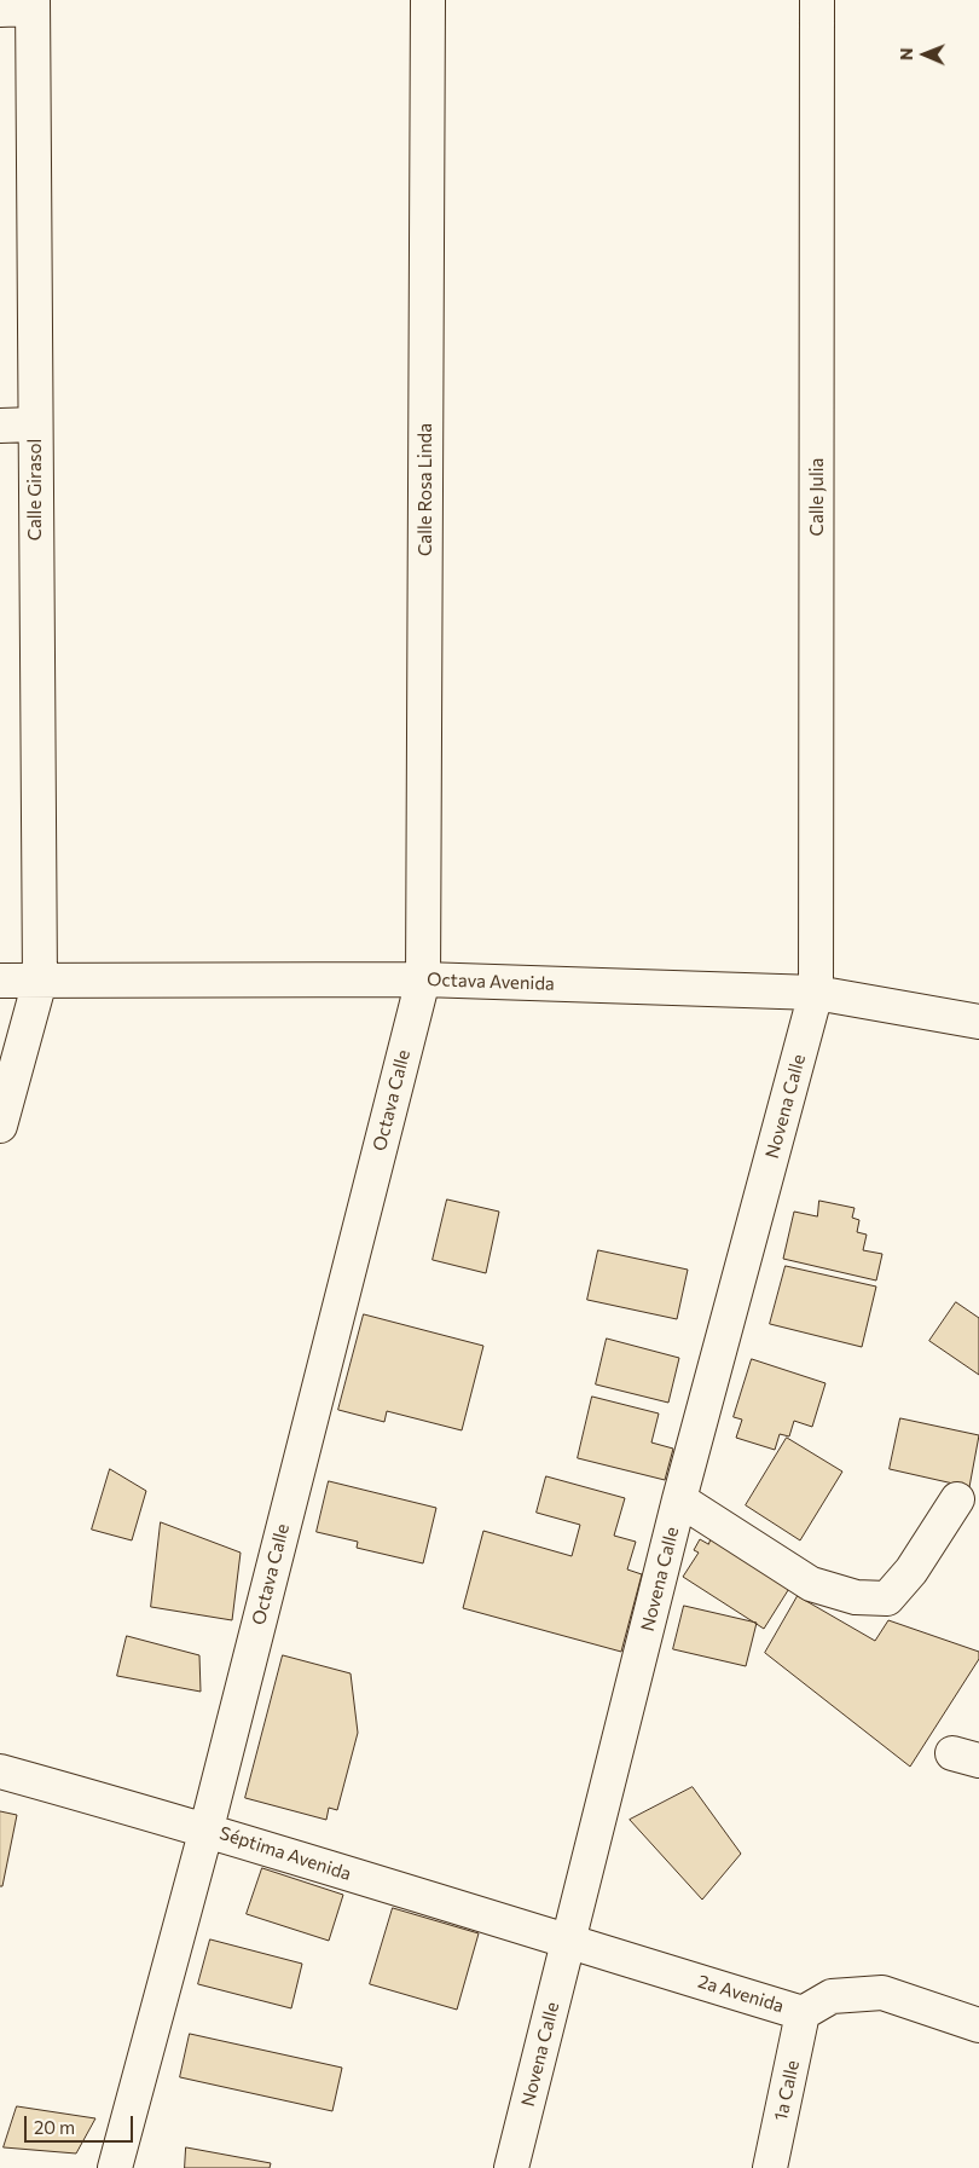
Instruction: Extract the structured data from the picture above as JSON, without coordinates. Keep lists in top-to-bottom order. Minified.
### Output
{"streets":{"street":["Calle Girasol","Calle Rosa Linda","Calle Julia","Octava Avenida","Octava Calle","Novena Calle","Séptima Avenida","2a Avenida","1a Calle"]},"crossings":[["Calle Girasol","Octava Avenida"],["Calle Rosa Linda","Octava Avenida"],["Calle Rosa Linda","Octava Calle"],["Calle Julia","Octava Avenida"],["Calle Julia","Novena Calle"],["Octava Avenida","Octava Calle"],["Octava Avenida","Novena Calle"],["Octava Calle","Séptima Avenida"],["Novena Calle","Séptima Avenida"],["Novena Calle","2a Avenida"],["Séptima Avenida","2a Avenida"],["2a Avenida","1a Calle"]],"scale_bar":"20 m","north":"left"}
